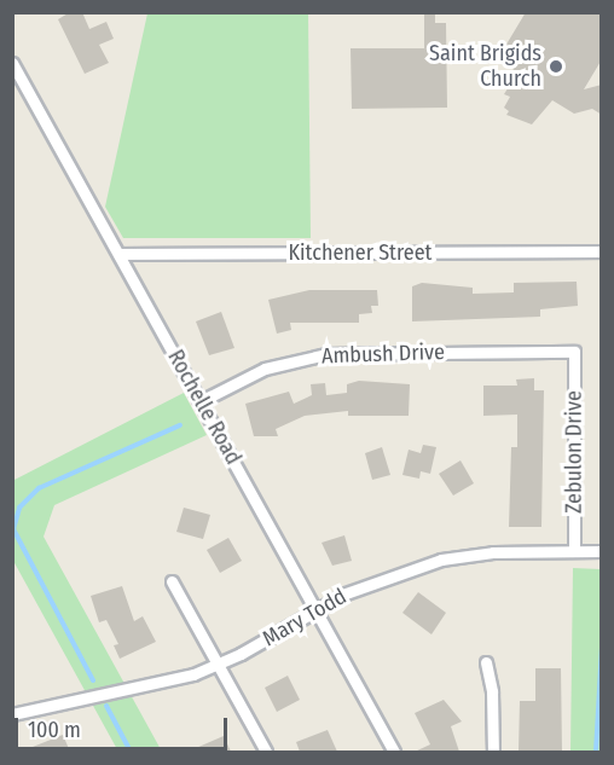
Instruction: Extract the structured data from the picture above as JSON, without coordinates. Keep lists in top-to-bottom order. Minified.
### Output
{"streets":{"street":["Kitchener Street","Ambush Drive","Rochelle Road","Zebulon Drive","Mary Todd"]},"crossings":[["Kitchener Street","Rochelle Road"],["Ambush Drive","Rochelle Road"],["Ambush Drive","Zebulon Drive"],["Rochelle Road","Mary Todd"],["Zebulon Drive","Mary Todd"]],"places":["Saint Brigids Church"],"scale_bar":"100 m"}
